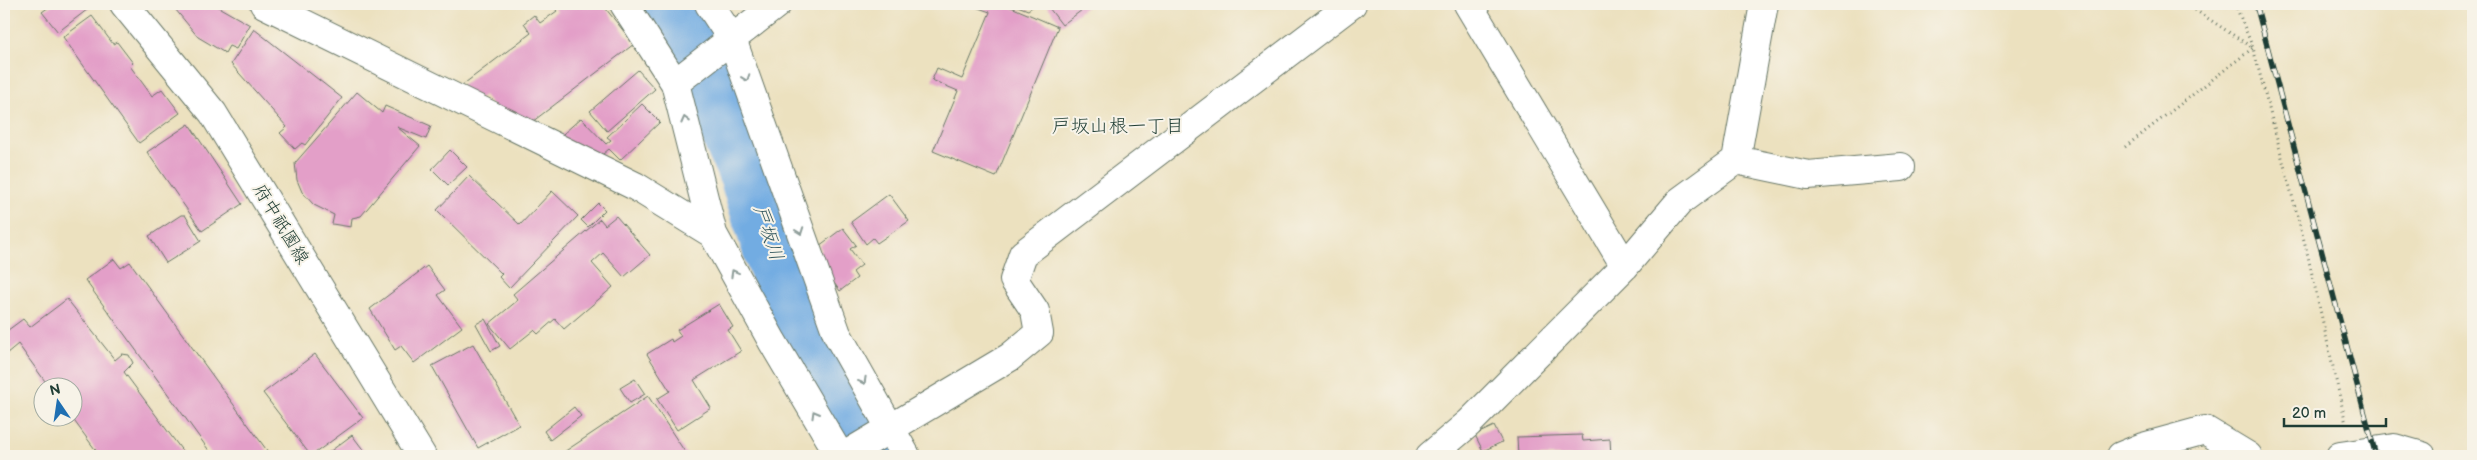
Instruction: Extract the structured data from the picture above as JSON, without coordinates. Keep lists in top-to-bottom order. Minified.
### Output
{"streets":{"street":["府中祇園線"]},"districts":["戸坂山根一丁目"],"water":["戸坂川"],"scale_bar":"20 m","north":"top"}
